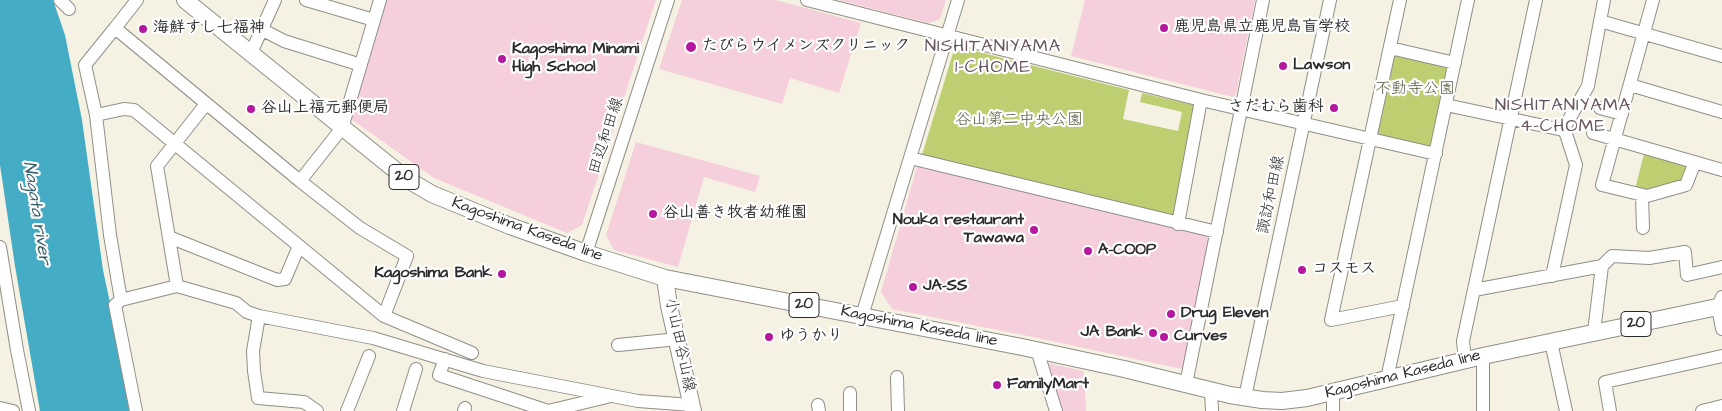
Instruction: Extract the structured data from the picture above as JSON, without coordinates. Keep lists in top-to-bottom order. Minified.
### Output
{"streets":{"main road":["20","Kagoshima Kaseda line","小山田谷山線"],"street":["田辺和田線","諏訪和田線"]},"crossings":[["田辺和田線","Kagoshima Kaseda line"],["諏訪和田線","Kagoshima Kaseda line"],["Kagoshima Kaseda line","小山田谷山線"]],"districts":["NISHITANIYAMA 1-CHOME","NISHITANIYAMA 4-CHOME"],"water":["Nagata river"],"parks":["不動寺公園","谷山第二中央公園"],"places":["鹿児島県立鹿児島盲学校","海鮮すし七福神","たびらウイメンズクリニック","Kagoshima Minami High School","Lawson","さだむら歯科","谷山上福元郵便局","谷山善き牧者幼稚園","Nouka restaurant Tawawa","A-COOP","コスモス","Kagoshima Bank","JA-SS","Drug Eleven","JA Bank","ゆうかり","Curves","FamilyMart"]}
